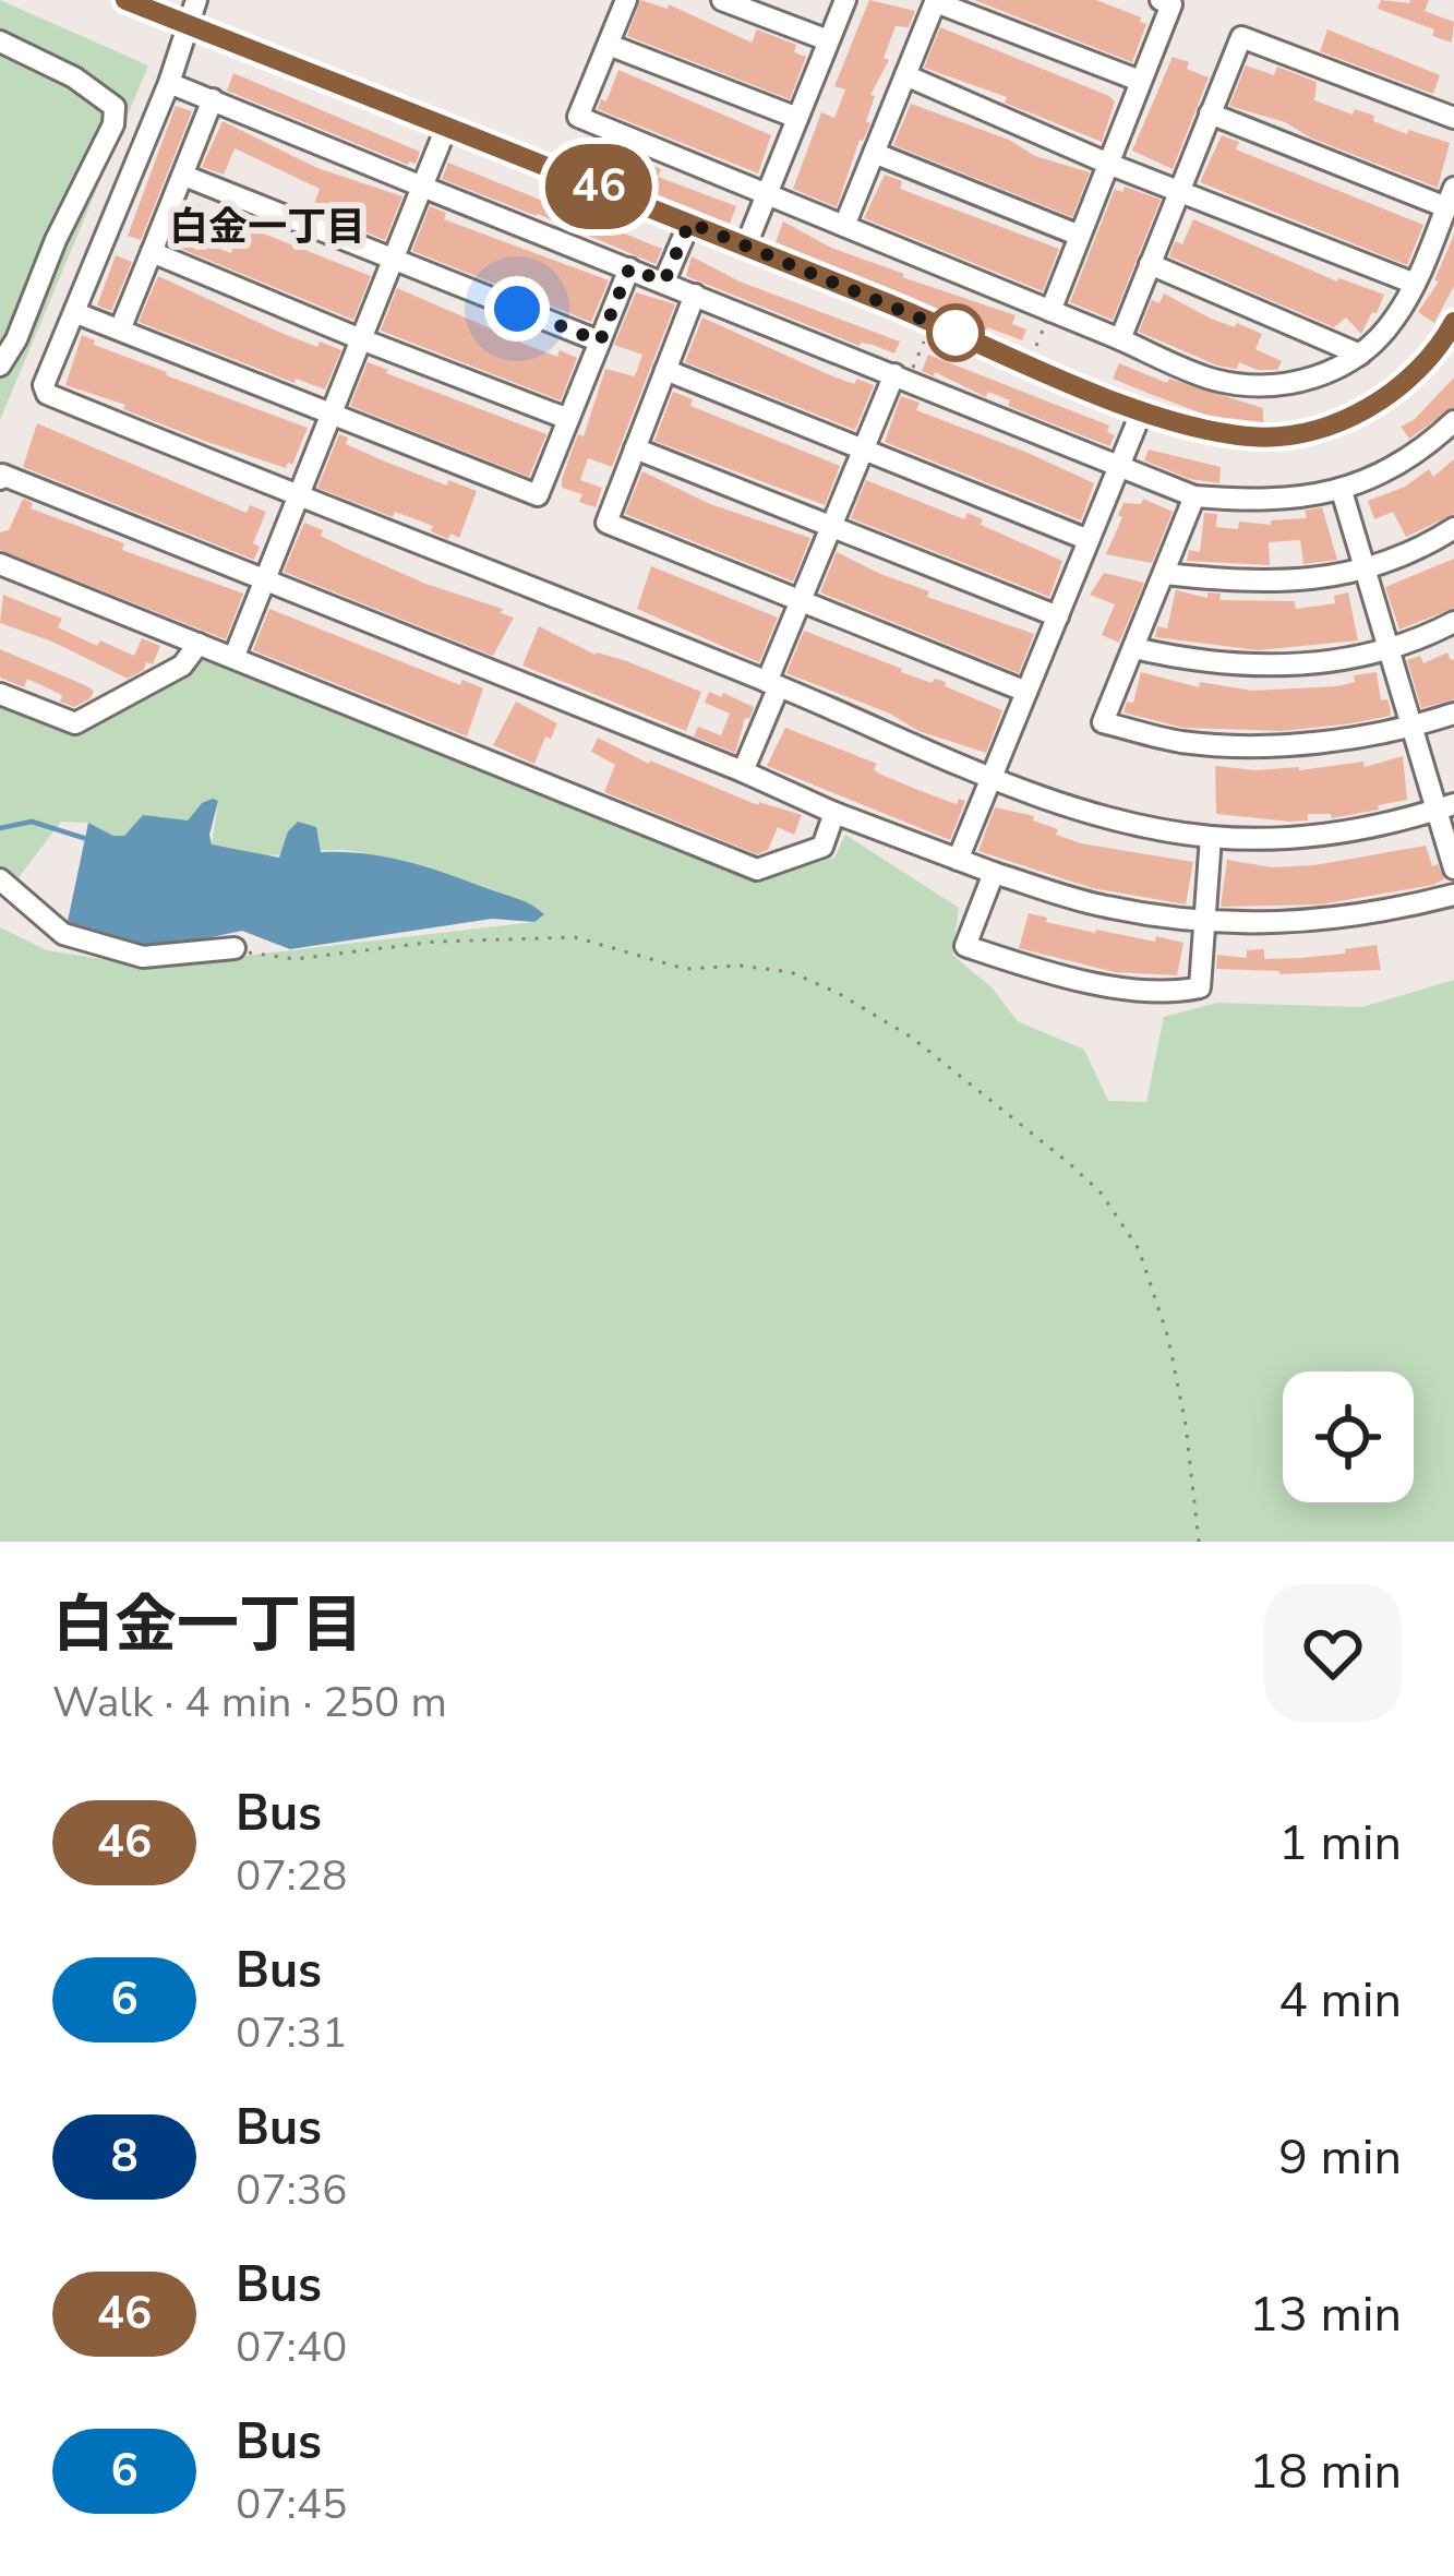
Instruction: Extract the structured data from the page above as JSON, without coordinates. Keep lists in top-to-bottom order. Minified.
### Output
{"districts":["白金一丁目"],"lines":["bus line 46"],"page":{"on_map":"46","heading":["白金一丁目","Walk · 4 min · 250 m"],"list":[{"mark":"46","name":"Bus","note":"07:28","value":"1 min"},{"mark":"6","name":"Bus","note":"07:31","value":"4 min"},{"mark":"8","name":"Bus","note":"07:36","value":"9 min"},{"mark":"46","name":"Bus","note":"07:40","value":"13 min"},{"mark":"6","name":"Bus","note":"07:45","value":"18 min"}]}}
